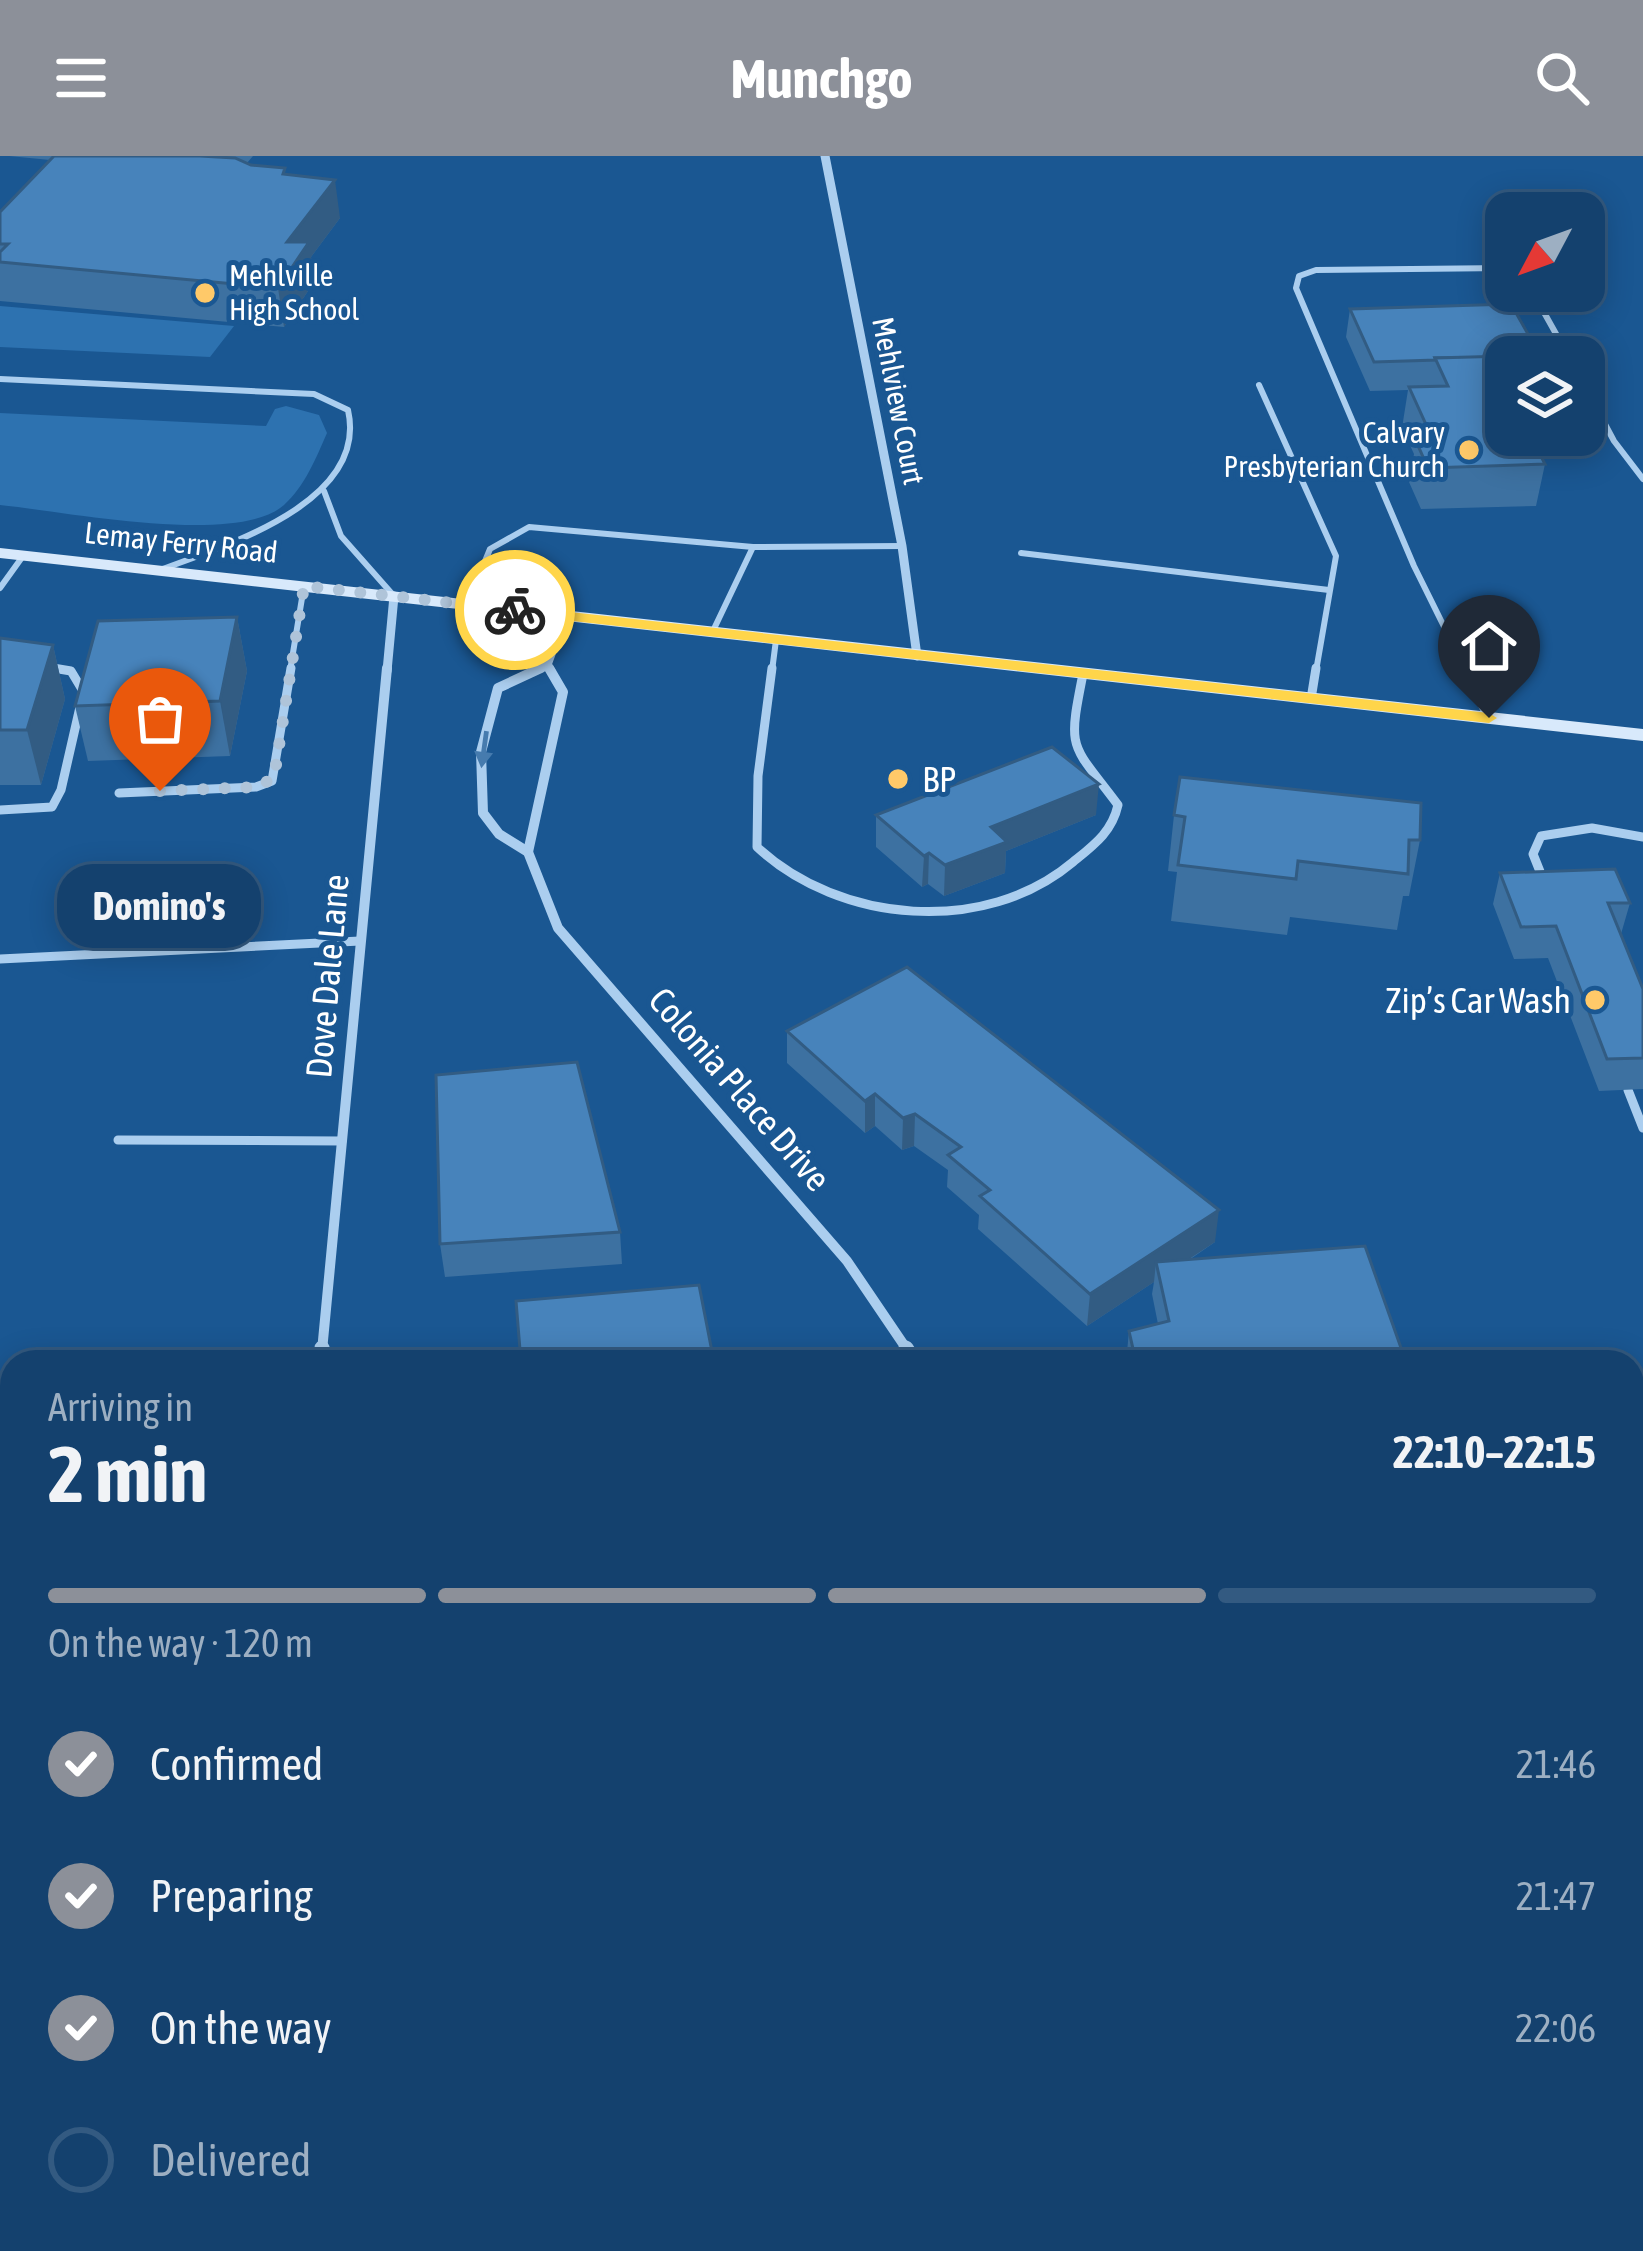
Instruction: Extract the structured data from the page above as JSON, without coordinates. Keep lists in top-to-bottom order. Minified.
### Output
{"streets":{"main road":["Lemay Ferry Road"],"street":["Mehlview Court","Dove Dale Lane","Colonia Place Drive"]},"crossings":[["Mehlview Court","Lemay Ferry Road"],["Lemay Ferry Road","Dove Dale Lane"]],"places":["Mehlville High School","Calvary Presbyterian Church","BP","Domino's","Zip’s Car Wash"],"north":"bottom left","page":{"header":"Munchgo","bubble":"Domino's","heading":["2 min","Arriving in","22:10–22:15"],"bar":"On the way · 120 m","list":[["Confirmed","21:46"],["Preparing","21:47"],["On the way","22:06"],"Delivered"]}}
